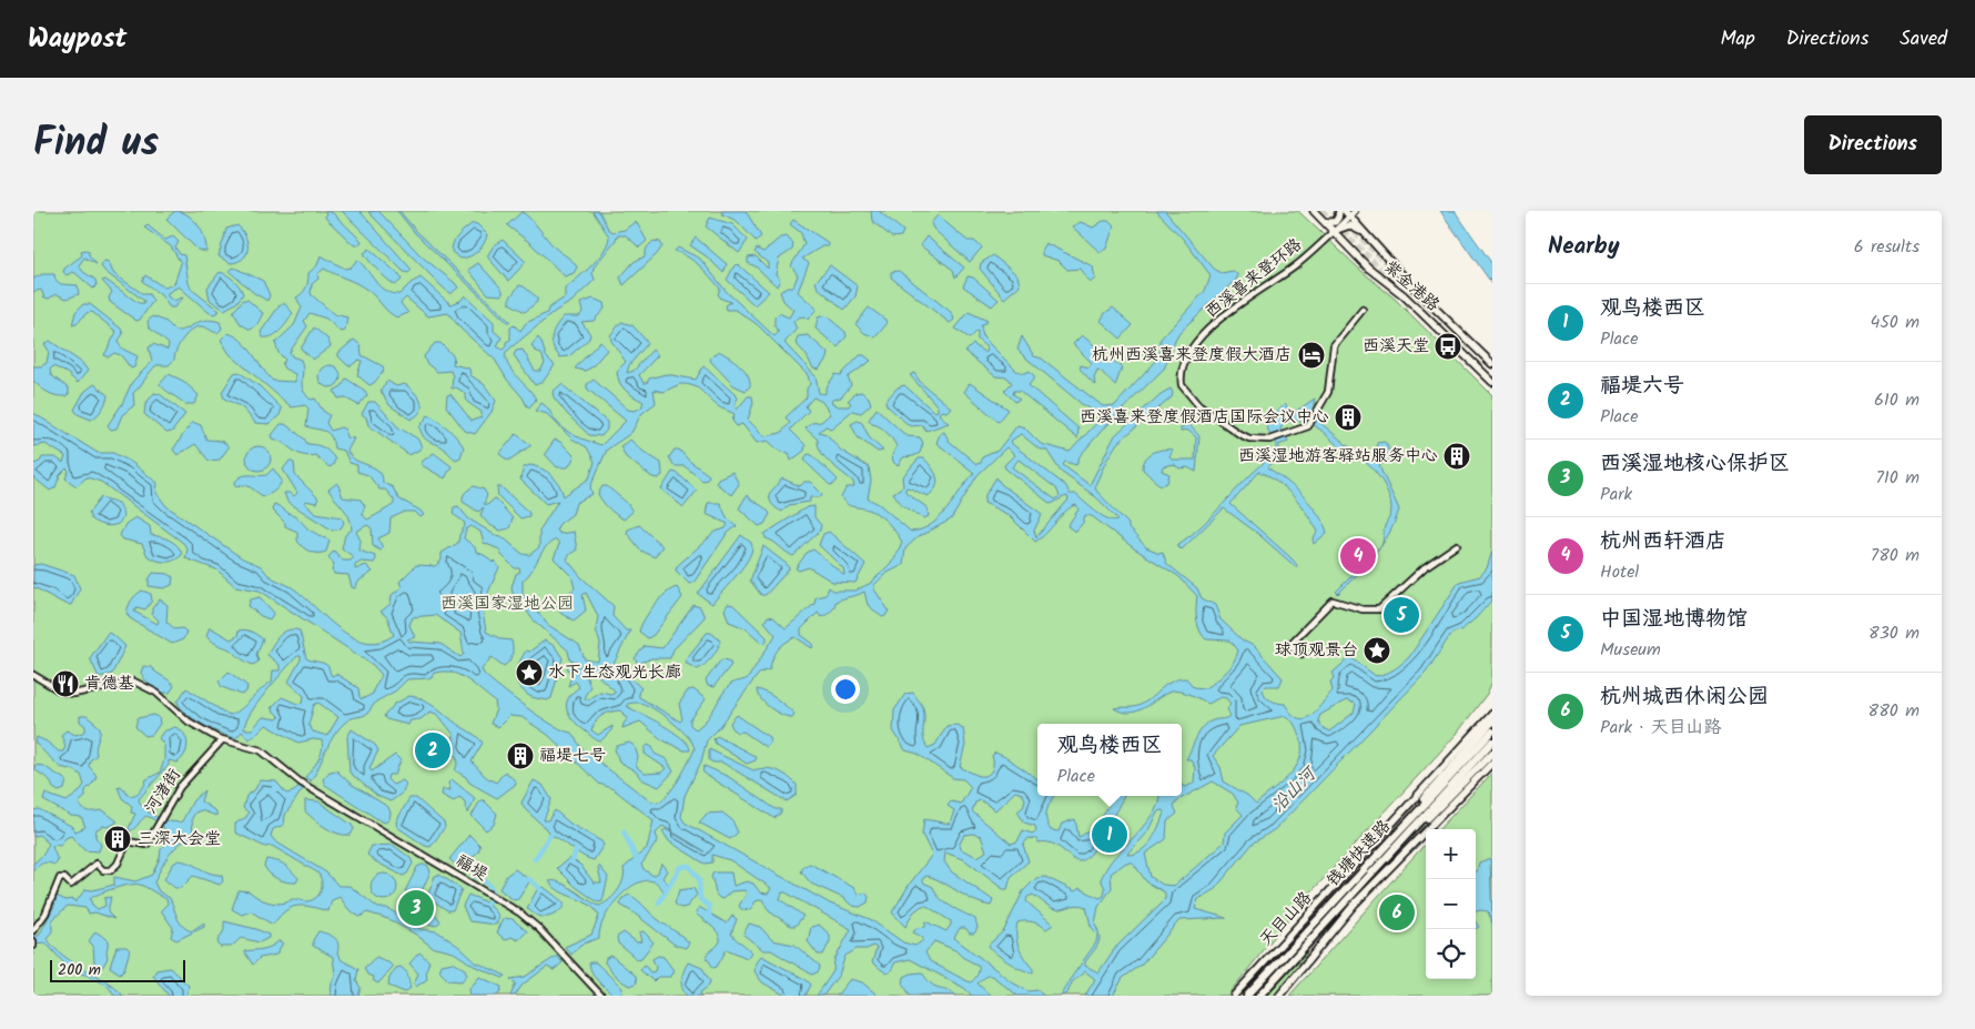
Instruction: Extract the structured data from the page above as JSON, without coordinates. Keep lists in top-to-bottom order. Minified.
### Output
{"streets":{"highway":["钱塘快速路"],"main road":["紫金港路","天目山路"],"street":["西溪喜来登环路","河渚街","福堤"]},"crossings":[["西溪喜来登环路","紫金港路"],["河渚街","福堤"]],"water":["沿山河"],"parks":["西溪国家湿地公园"],"places":{"bus stop":["西溪天堂"],"hotel":["杭州西溪喜来登度假大酒店"],"building":["西溪喜来登度假酒店国际会议中心","西溪湿地游客驿站服务中心","福堤七号","三深大会堂"],"place":["球顶观景台","水下生态观光长廊"],"restaurant":["肯德基"]},"scale_bar":"200 m","page":{"header":"Waypost","nav":["Map","Directions","Saved"],"title":"Find us","buttons":"Directions","heading":["Nearby","6 results"],"list":[{"mark":"1","name":"观鸟楼西区","note":"Place","value":"450 m"},{"mark":"2","name":"福堤六号","note":"Place","value":"610 m"},{"mark":"3","name":"西溪湿地核心保护区","note":"Park","value":"710 m"},{"mark":"4","name":"杭州西轩酒店","note":"Hotel","value":"780 m"},{"mark":"5","name":"中国湿地博物馆","note":"Museum","value":"830 m"},{"mark":"6","name":"杭州城西休闲公园","note":"Park · 天目山路","value":"880 m"}],"pins":["4","5","2","1","3","6"],"popup":["观鸟楼西区","Place"],"map_buttons":["+","−"],"scale":"200 m"}}
